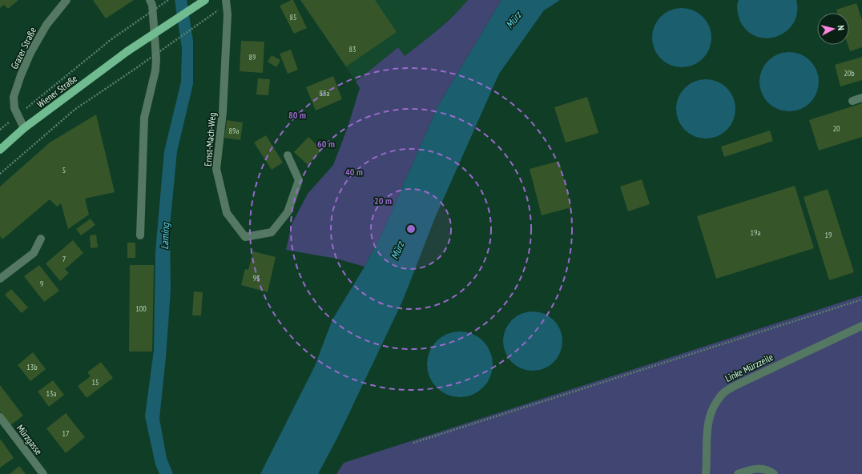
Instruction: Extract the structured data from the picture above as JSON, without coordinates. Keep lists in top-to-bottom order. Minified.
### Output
{"streets":{"main road":["Wiener Straße"],"street":["Grazer Straße","Ernst-Mach-Weg","Linke Mürzzeile","Mürzgasse"]},"crossings":[["Grazer Straße","Wiener Straße"]],"water":["Mürz","Laming"],"house_numbers":["85","83","89","20b","85a","20","89a","5","19a","19","7","93","9","100","13b","15","13a","17"],"north":"right","rings":["80 m","60 m","40 m","20 m"]}
